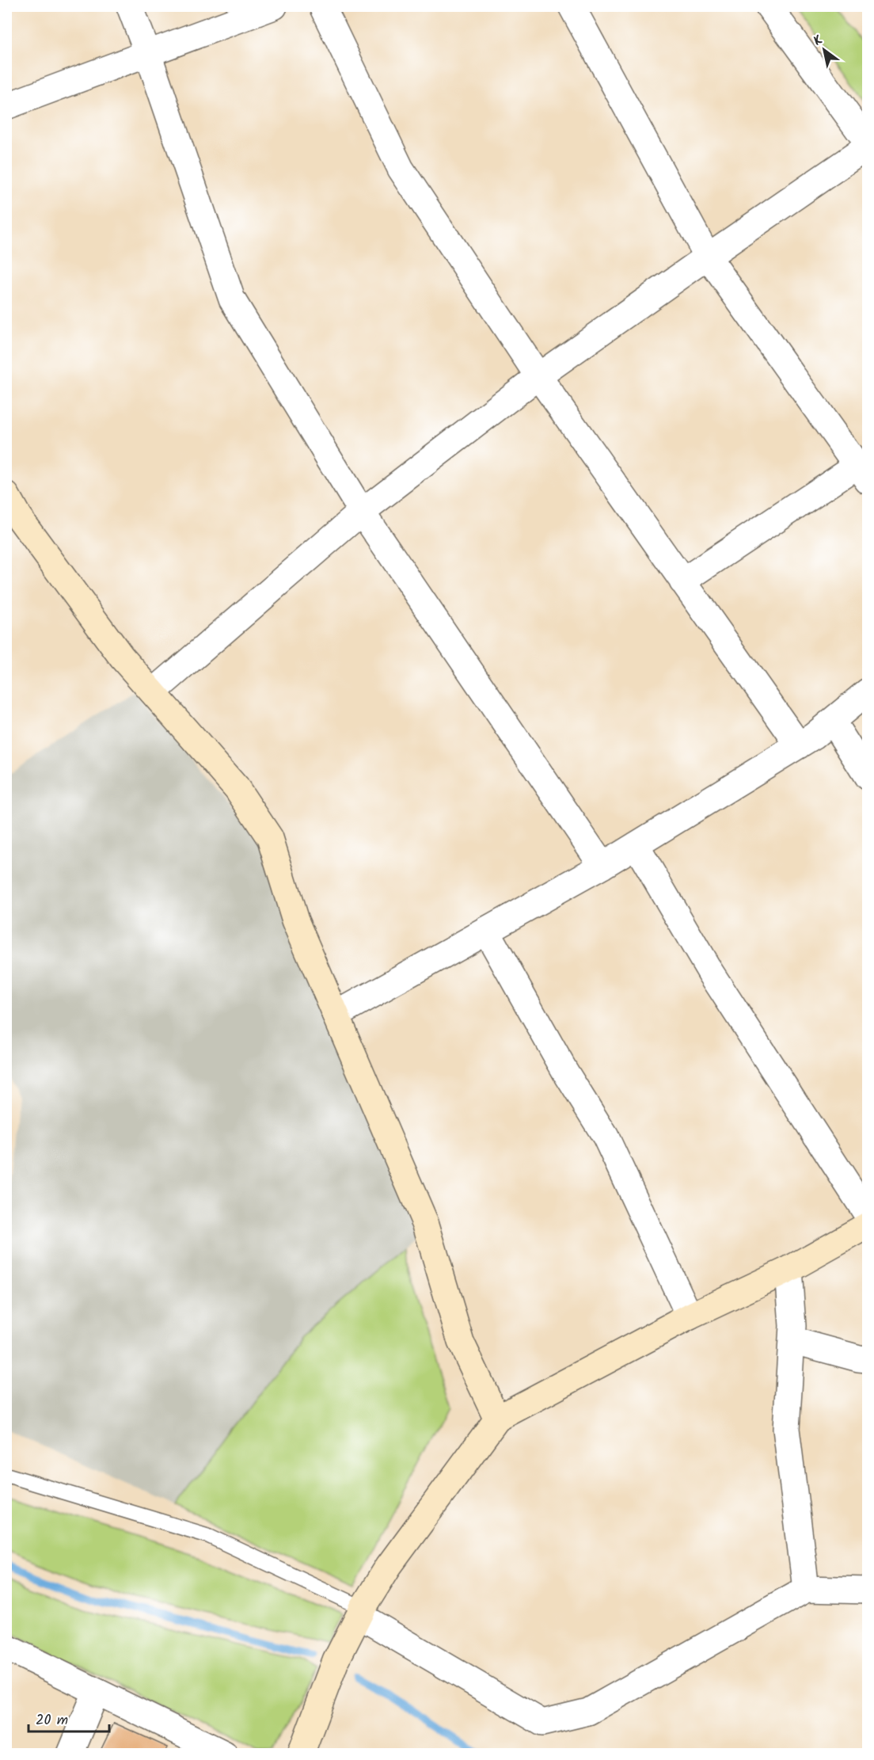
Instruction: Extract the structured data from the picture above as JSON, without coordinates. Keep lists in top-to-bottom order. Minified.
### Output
{"scale_bar":"20 m","north":"top left"}
